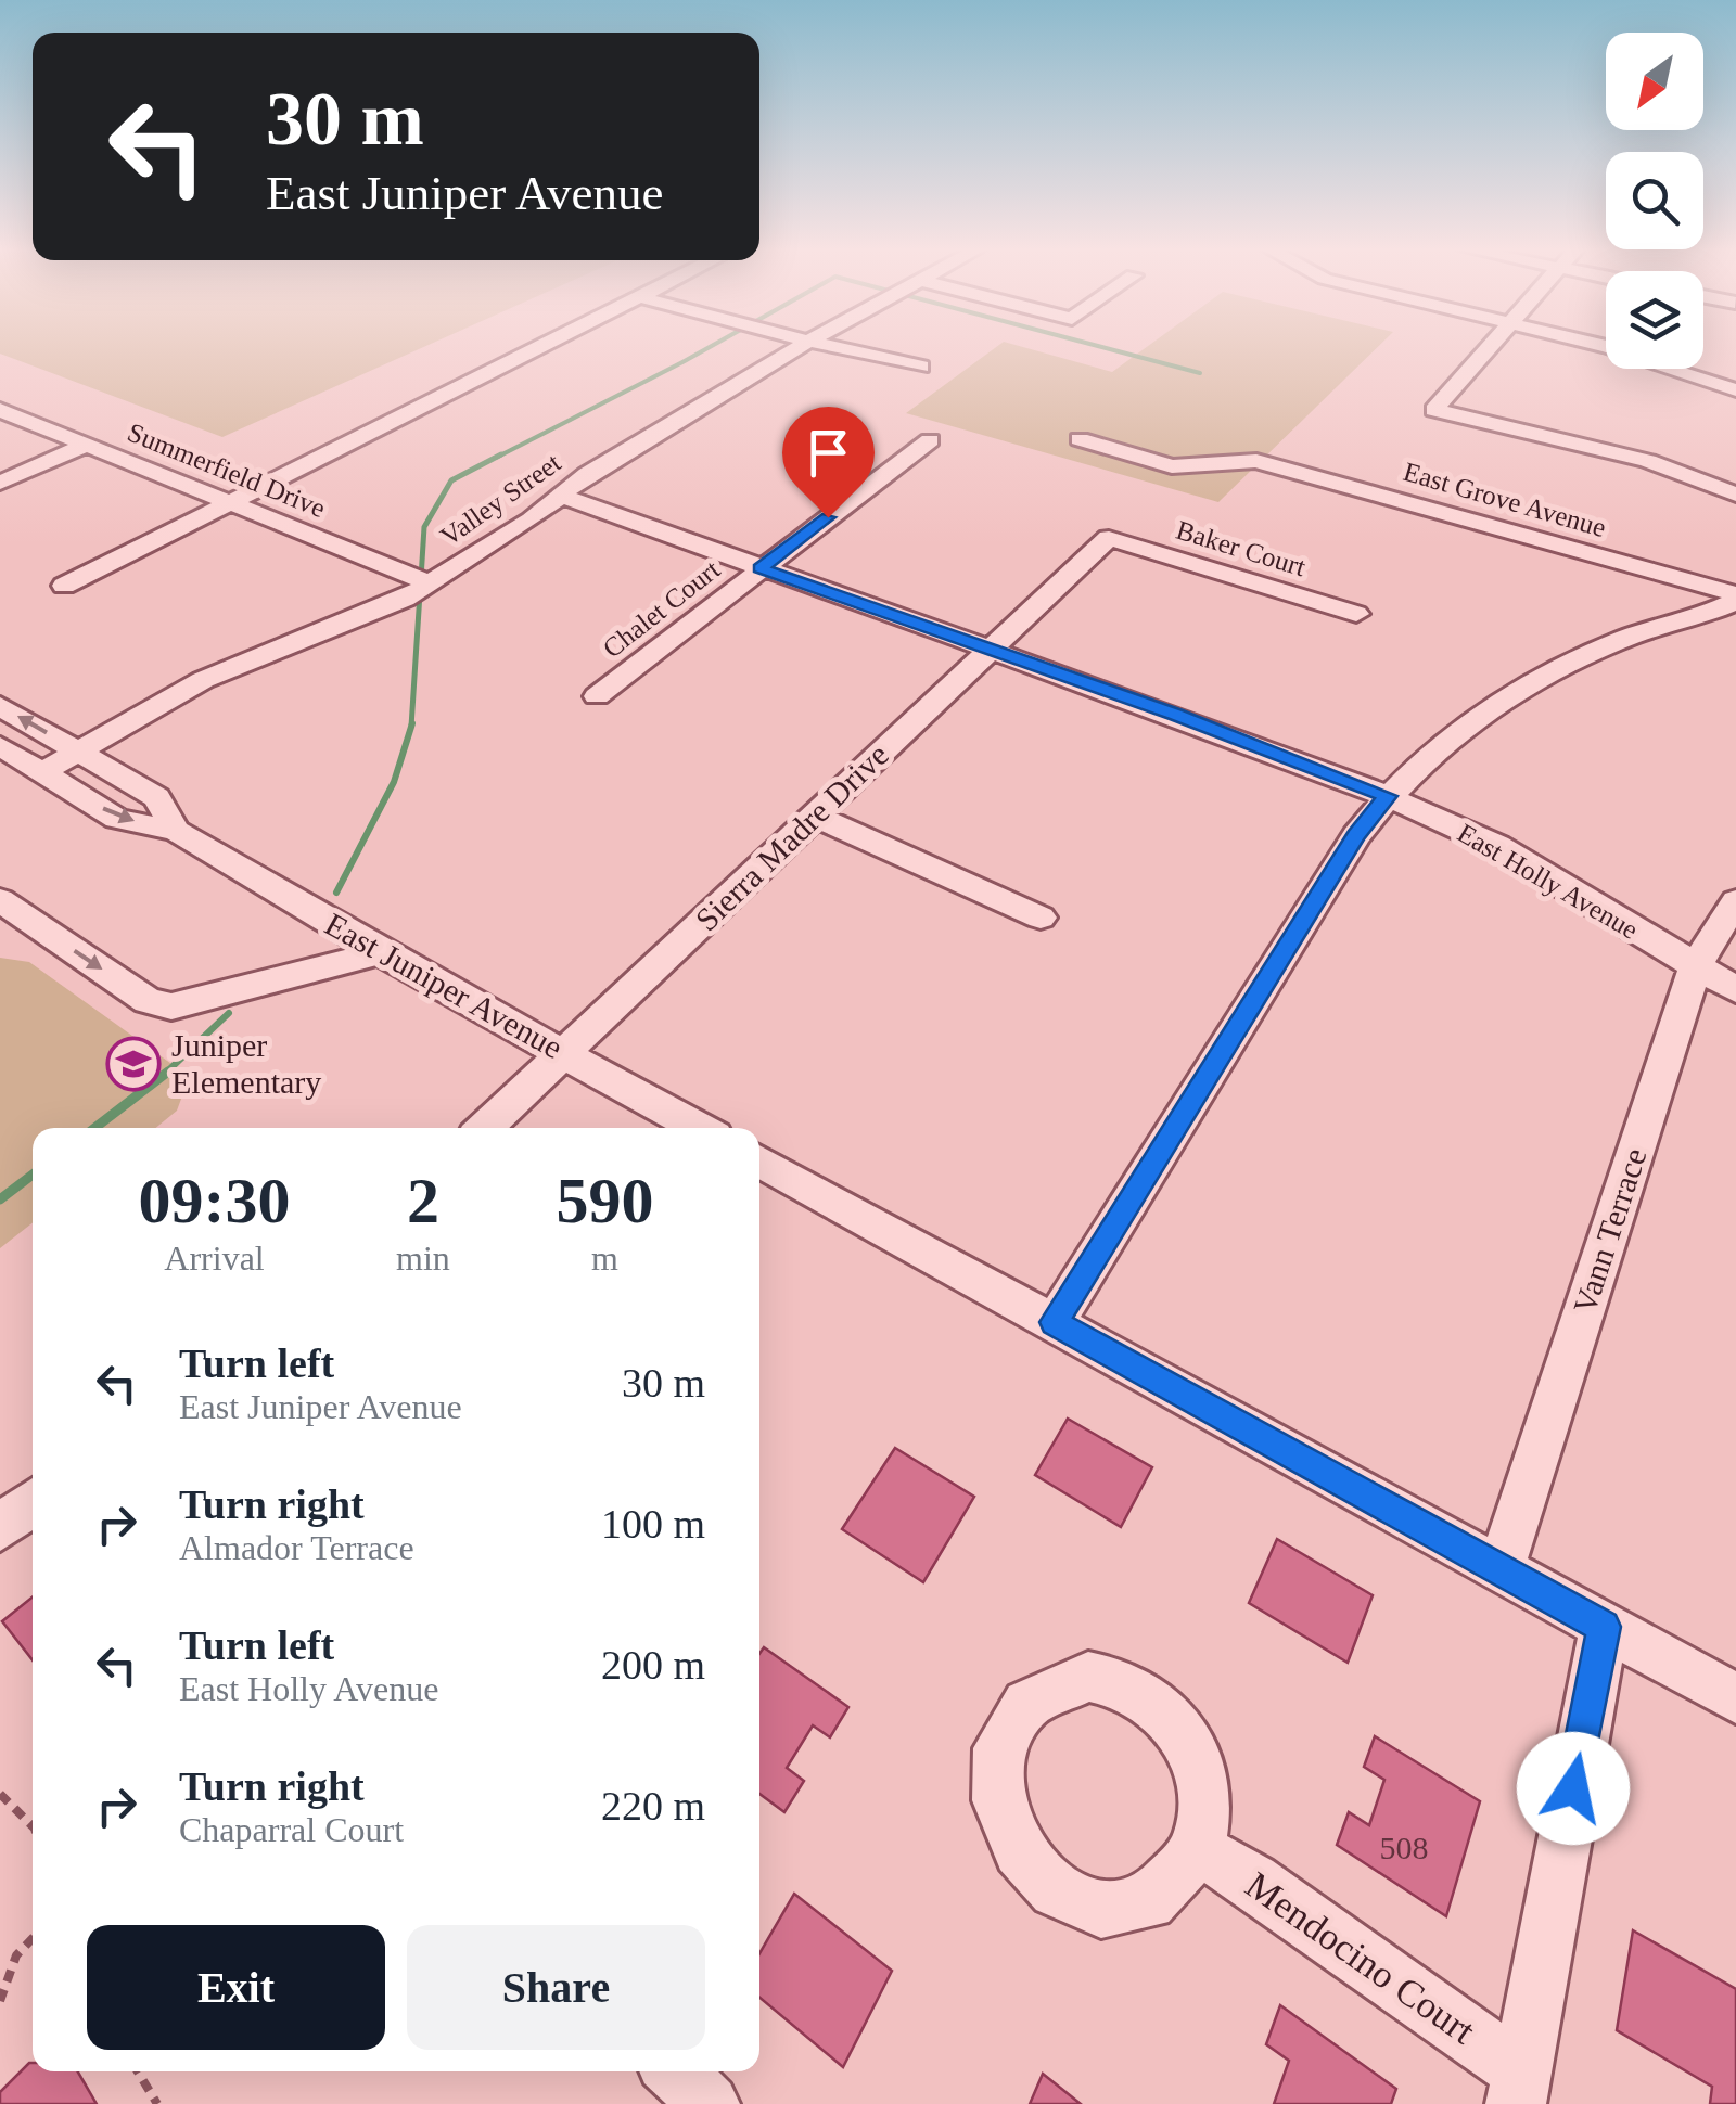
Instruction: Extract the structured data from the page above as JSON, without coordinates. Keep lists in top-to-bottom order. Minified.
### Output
{"streets":{"street":["Summerfield Drive","Valley Street","East Grove Avenue","Baker Court","Chalet Court","Sierra Madre Drive","East Holly Avenue","East Juniper Avenue","Vann Terrace","Mendocino Court"]},"crossings":[["Summerfield Drive","Valley Street"],["Valley Street","East Holly Avenue"],["Valley Street","East Juniper Avenue"],["Baker Court","Sierra Madre Drive"],["Chalet Court","East Holly Avenue"],["Sierra Madre Drive","East Holly Avenue"],["Sierra Madre Drive","East Juniper Avenue"],["East Holly Avenue","Vann Terrace"]],"places":{"school or university":["Juniper Elementary"]},"house_numbers":["508"],"north":"bottom left","page":{"turn":["30 m","East Juniper Avenue"],"eta":["09:30","Arrival","2","min","590","m"],"list":[{"name":"Turn left","note":"East Juniper Avenue","value":"30 m"},{"name":"Turn right","note":"Almador Terrace","value":"100 m"},{"name":"Turn left","note":"East Holly Avenue","value":"200 m"},{"name":"Turn right","note":"Chaparral Court","value":"220 m"}],"buttons":["Exit","Share"]}}
